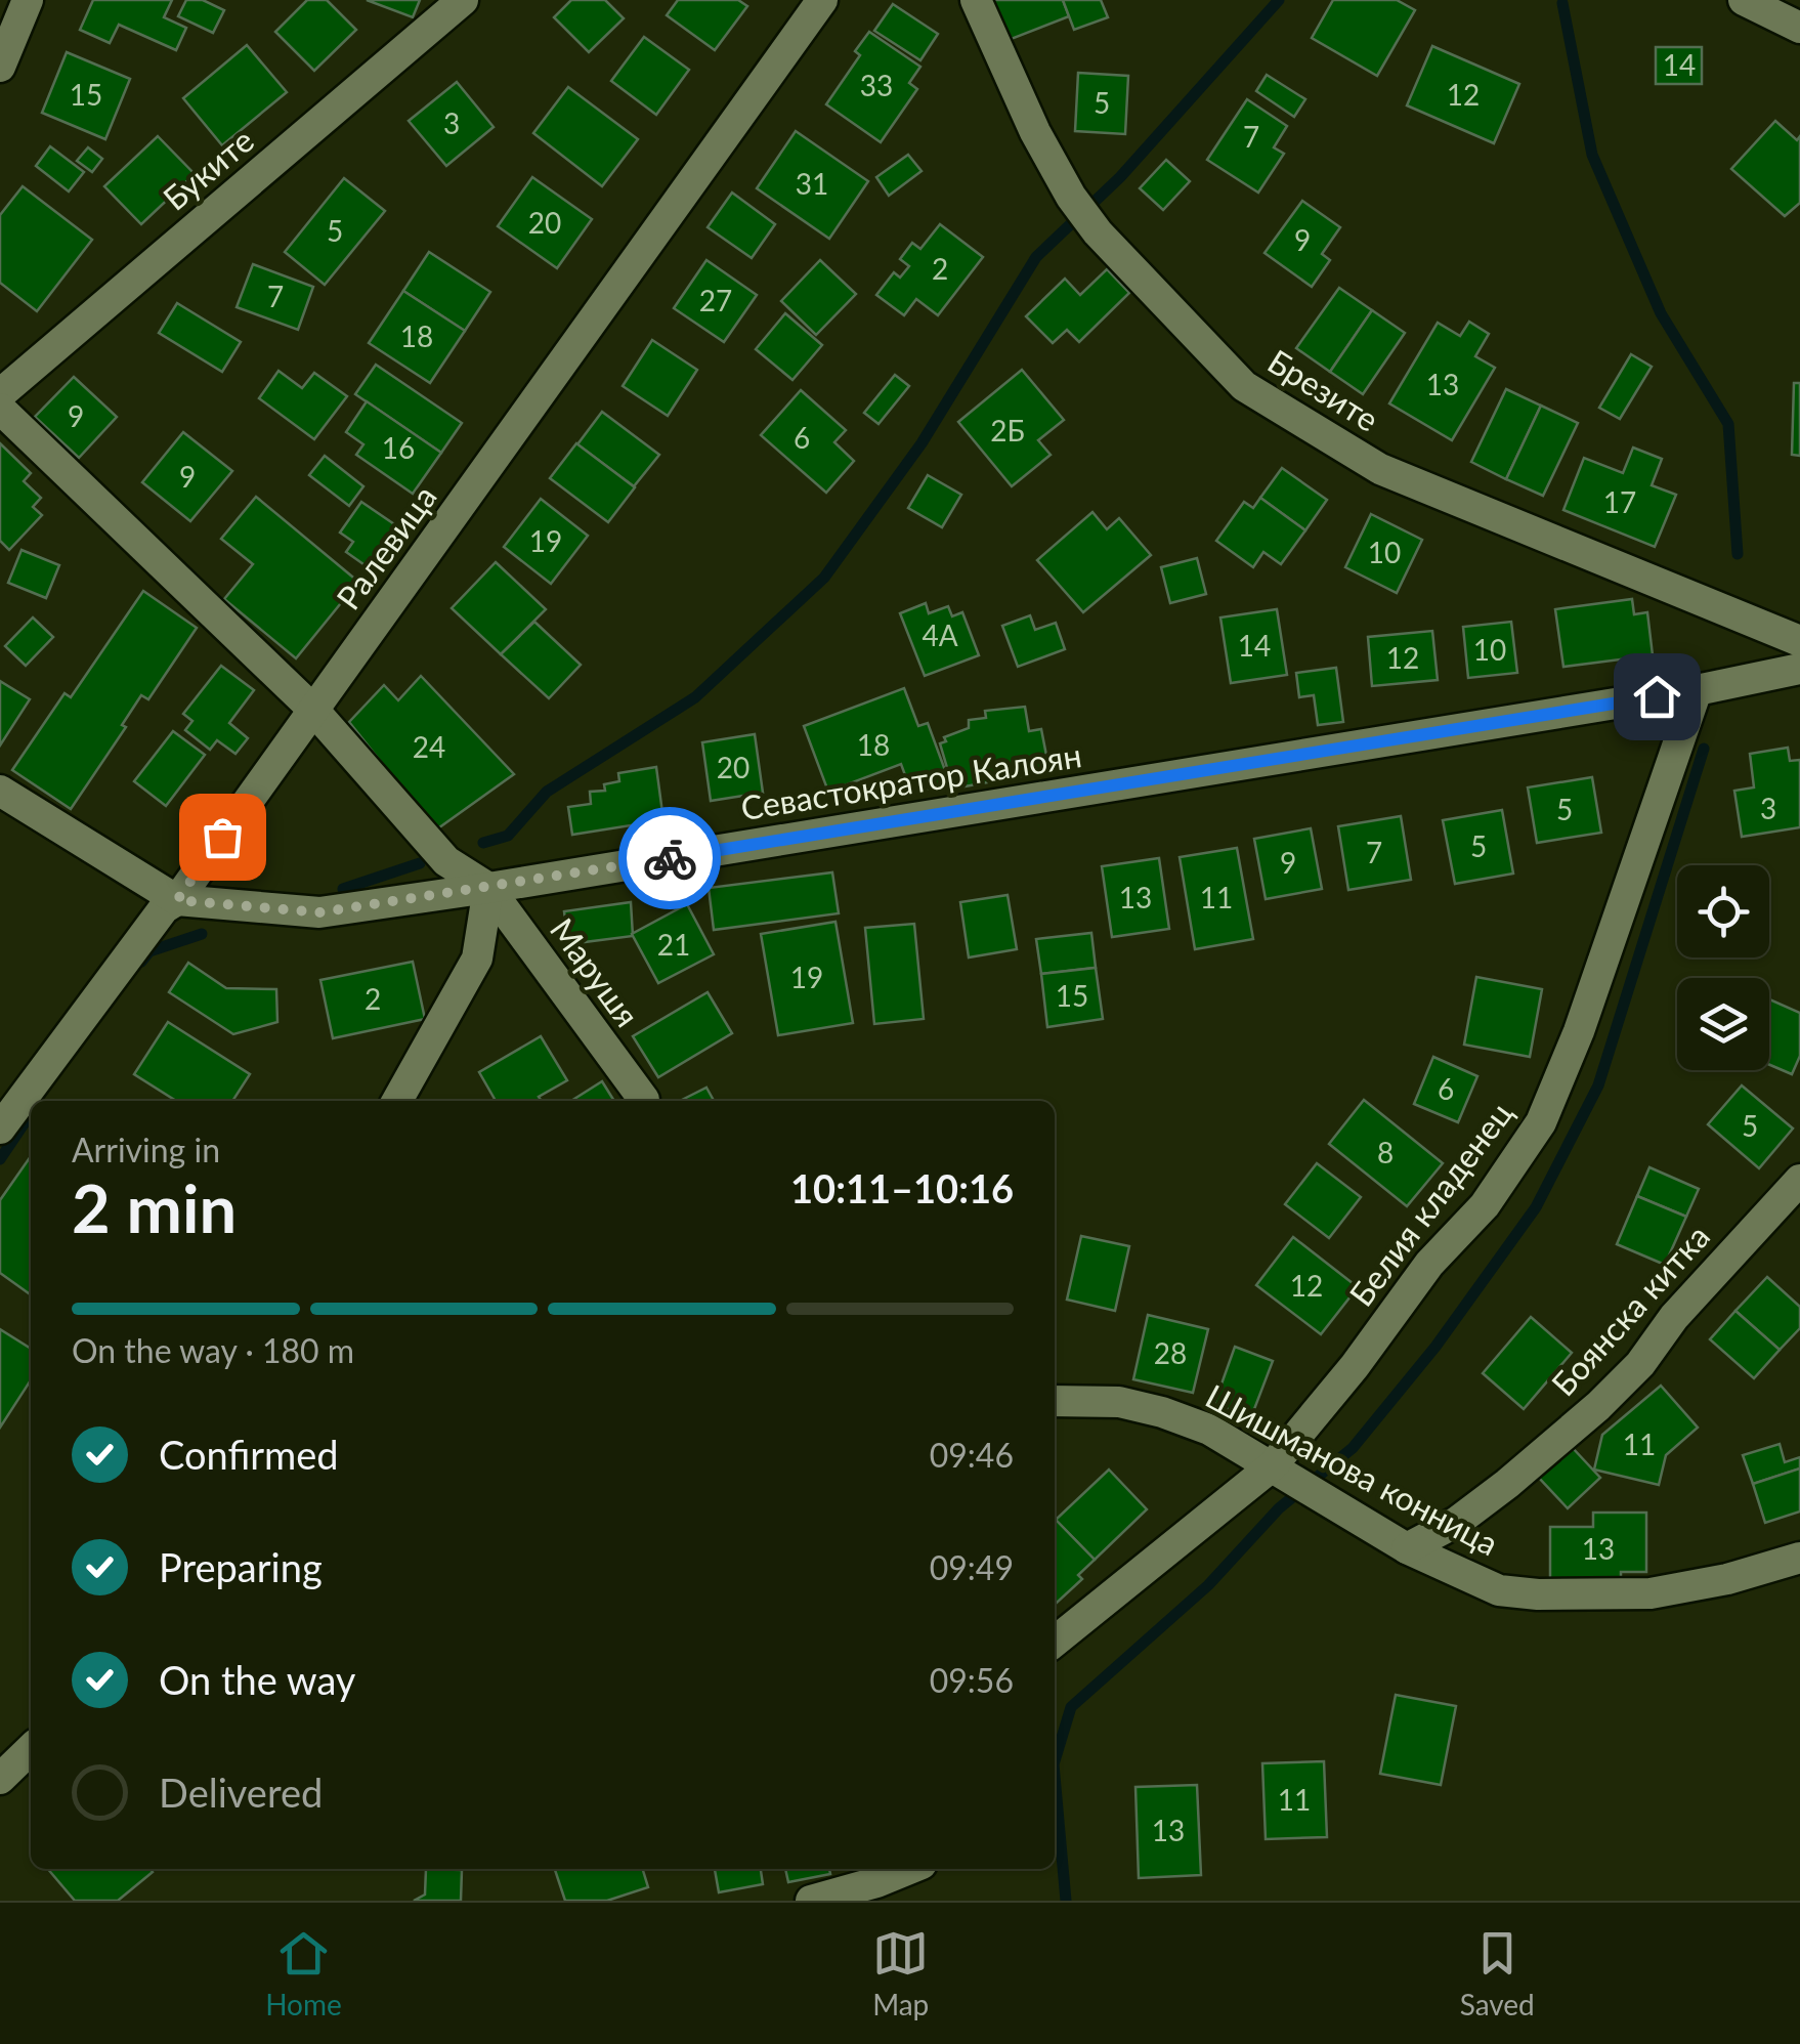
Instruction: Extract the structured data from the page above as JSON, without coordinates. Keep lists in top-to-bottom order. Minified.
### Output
{"streets":{"street":["Буките","Брезите","Ралевица","Севастократор Калоян","Марушя","Белия кладенец","Боянска китка","Шишманова конница"]},"crossings":[["Ралевица","Севастократор Калоян"],["Ралевица","Марушя"],["Севастократор Калоян","Марушя"],["Севастократор Калоян","Белия кладенец"],["Белия кладенец","Шишманова конница"],["Боянска китка","Шишманова конница"]],"house_numbers":["14","33","15","12","5","3","7","31","20","5","9","2","7","27","18","13","9","2Б","6","16","9","17","19","10","4А","14","10","12","18","24","20","3","5","5","7","9","13","11","21","19","15","2","6","5","8","12","28","11","13","11","13"],"page":{"heading":["2 min","Arriving in","10:11–10:16"],"bar":"On the way · 180 m","list":[["Confirmed","09:46"],["Preparing","09:49"],["On the way","09:56"],"Delivered"],"tabs":["Home","Map","Saved"]}}
